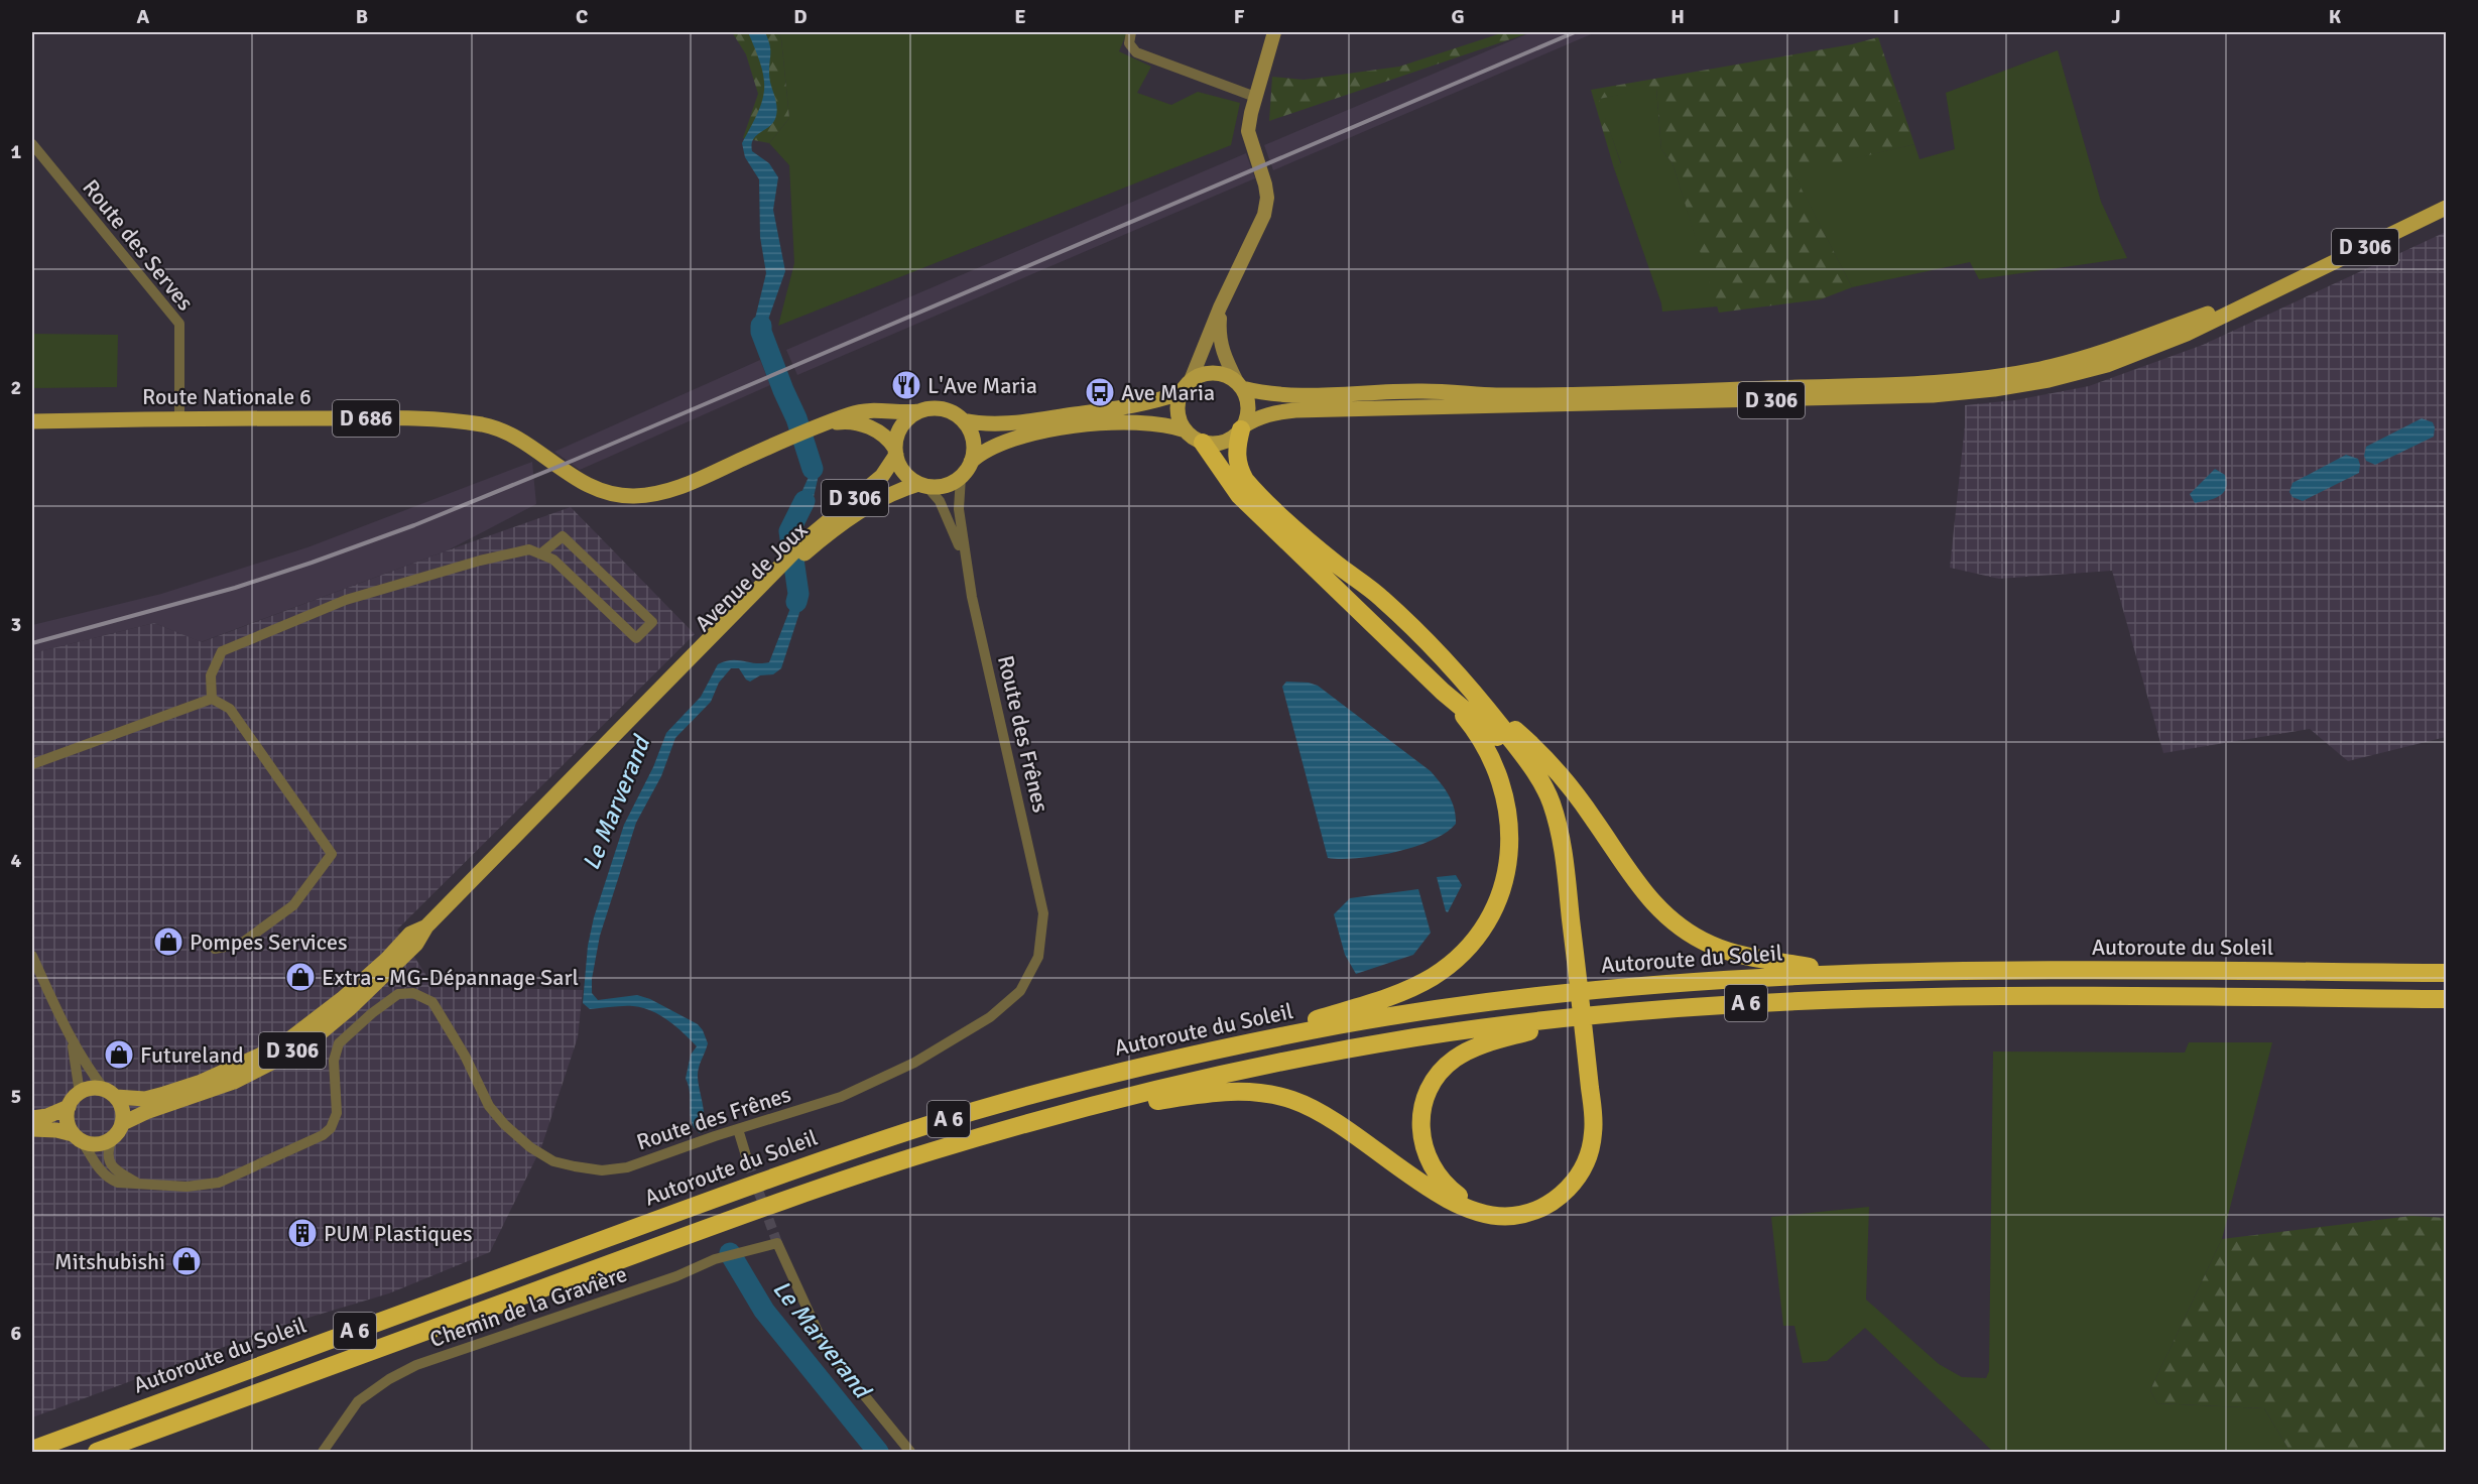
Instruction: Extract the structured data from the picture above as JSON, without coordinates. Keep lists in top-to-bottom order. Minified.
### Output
{"streets":{"highway":["Autoroute du Soleil","A 6"],"main road":["D 306","Route Nationale 6","D 686","Avenue de Joux"],"street":["Route des Serves","Route des Frênes","Chemin de la Gravière"]},"crossings":[["Route des Serves","Route Nationale 6"],["Route Nationale 6","Avenue de Joux"],["Route Nationale 6","Route des Frênes"],["Avenue de Joux","Route des Frênes"]],"water":["Le Marverand"],"places":{"restaurant":["L'Ave Maria"],"bus stop":["Ave Maria"],"shop":["Pompes Services","Extra - MG-Dépannage Sarl","Futureland","Mitshubishi"],"building":["PUM Plastiques"]},"grid":{"columns":["A","B","C","D","E","F","G","H","I","J","K"],"rows":["1","2","3","4","5","6"]}}
